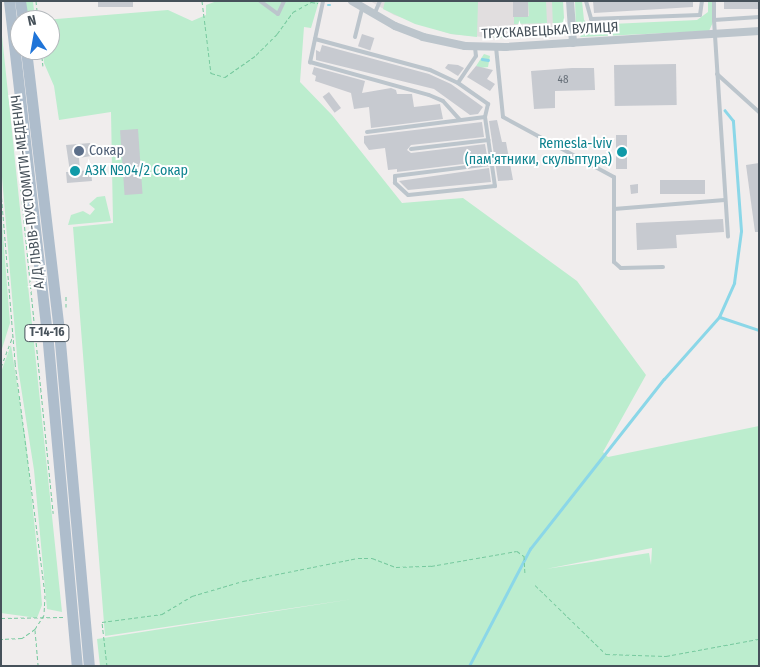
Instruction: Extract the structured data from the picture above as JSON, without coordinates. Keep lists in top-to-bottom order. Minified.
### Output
{"streets":{"main road":["А/Д ЛЬВІВ-ПУСТОМИТИ-МЕДЕНИЧ","Т-14-16"],"street":["ТРУСКАВЕЦЬКА ВУЛИЦЯ"]},"places":["Сокар","Remesla-lviv (пам'ятники, скульптура)","АЗК №04/2 Сокар"],"house_numbers":["48"],"north":"top"}
